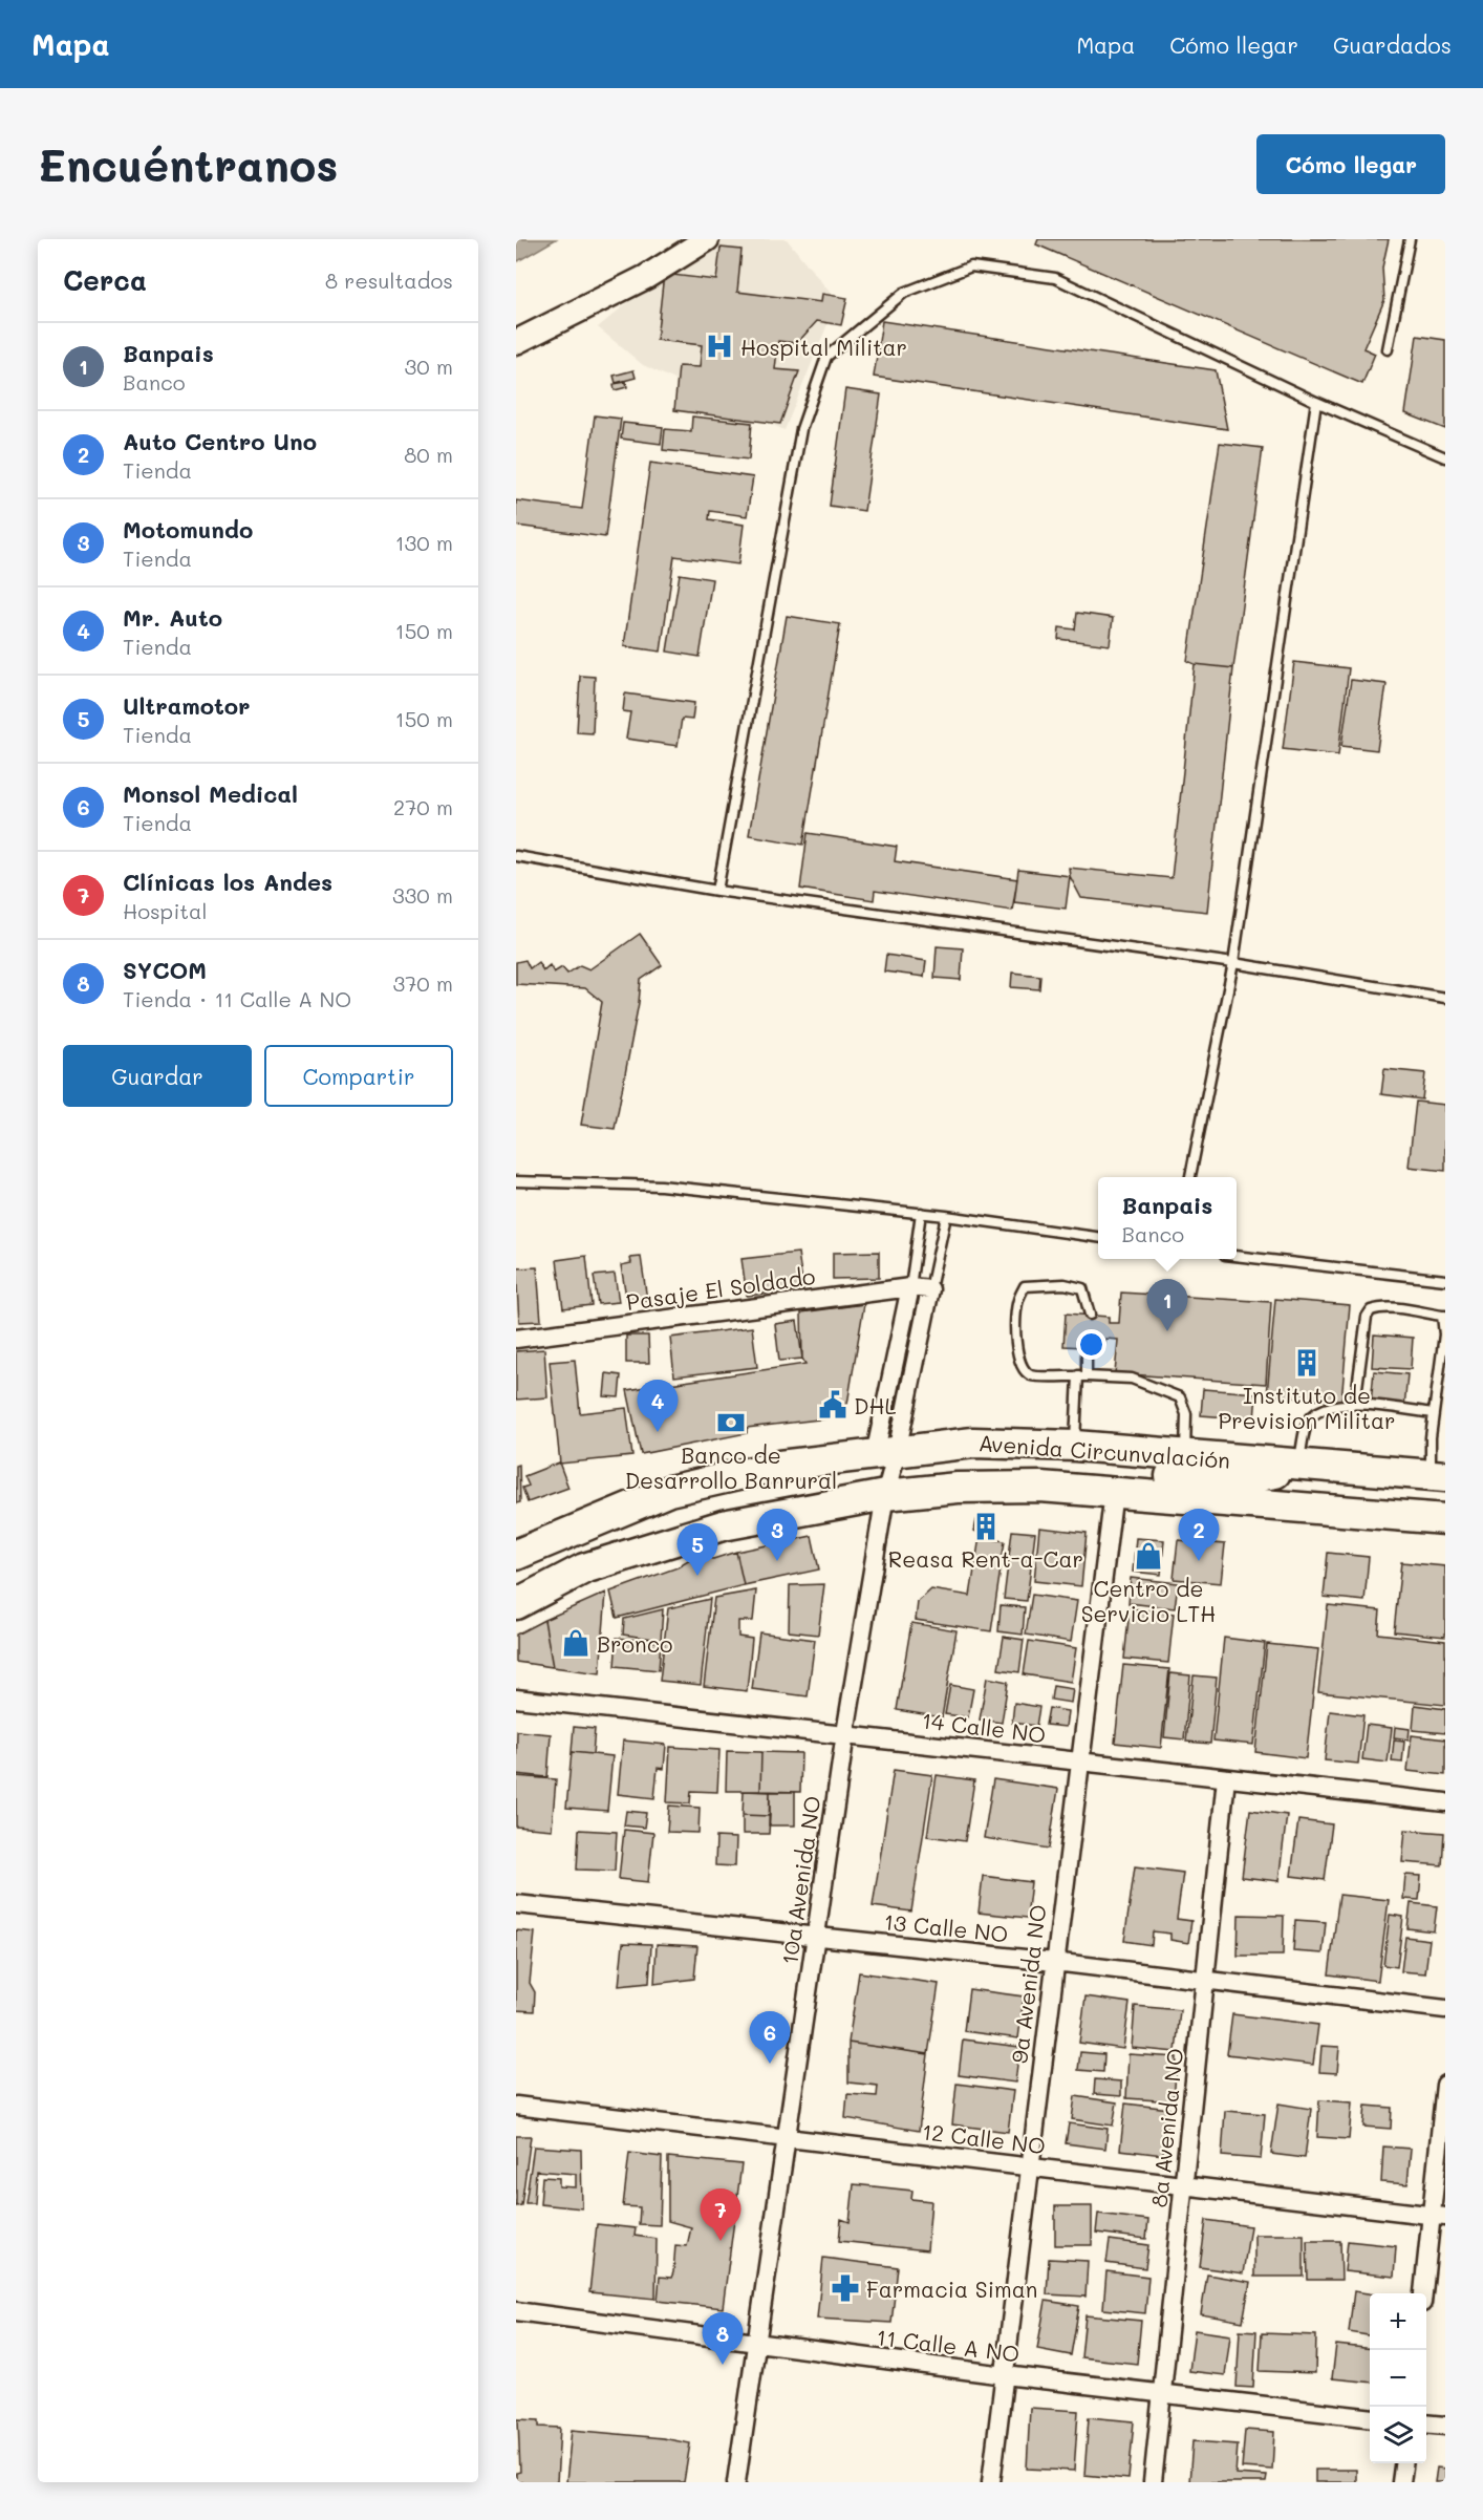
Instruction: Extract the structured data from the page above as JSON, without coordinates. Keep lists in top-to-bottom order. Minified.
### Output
{"streets":{"highway":["Avenida Circunvalación"],"street":["Pasaje El Soldado","14 Calle NO","10a Avenida NO","13 Calle NO","9a Avenida NO","8a Avenida NO","12 Calle NO","11 Calle A NO"]},"crossings":[["Pasaje El Soldado","10a Avenida NO"],["Avenida Circunvalación","10a Avenida NO"],["Avenida Circunvalación","9a Avenida NO"],["14 Calle NO","10a Avenida NO"],["14 Calle NO","9a Avenida NO"],["14 Calle NO","8a Avenida NO"],["10a Avenida NO","13 Calle NO"],["10a Avenida NO","12 Calle NO"],["10a Avenida NO","11 Calle A NO"],["13 Calle NO","9a Avenida NO"],["13 Calle NO","8a Avenida NO"],["9a Avenida NO","12 Calle NO"],["9a Avenida NO","11 Calle A NO"],["8a Avenida NO","12 Calle NO"],["8a Avenida NO","11 Calle A NO"]],"places":{"hospital":["Hospital Militar"],"building":["Instituto de Prevision Militar","Reasa Rent-a-Car"],"public building":["DHL"],"bank":["Banco de Desarrollo Banrural"],"shop":["Centro de Servicio LTH","Bronco"],"pharmacy":["Farmacia Siman"]},"page":{"header":"Mapa","nav":["Mapa","Cómo llegar","Guardados"],"buttons":["Cómo llegar",["Guardar","Compartir"]],"title":"Encuéntranos","heading":["Cerca","8 resultados"],"list":[{"mark":"1","name":"Banpais","note":"Banco","value":"30 m"},{"mark":"2","name":"Auto Centro Uno","note":"Tienda","value":"80 m"},{"mark":"3","name":"Motomundo","note":"Tienda","value":"130 m"},{"mark":"4","name":"Mr. Auto","note":"Tienda","value":"150 m"},{"mark":"5","name":"Ultramotor","note":"Tienda","value":"150 m"},{"mark":"6","name":"Monsol Medical","note":"Tienda","value":"270 m"},{"mark":"7","name":"Clínicas los Andes","note":"Hospital","value":"330 m"},{"mark":"8","name":"SYCOM","note":"Tienda · 11 Calle A NO","value":"370 m"}],"popup":["Banpais","Banco"],"pins":["1","4","2","3","5","6","7","8"],"map_buttons":["+","−"]}}
